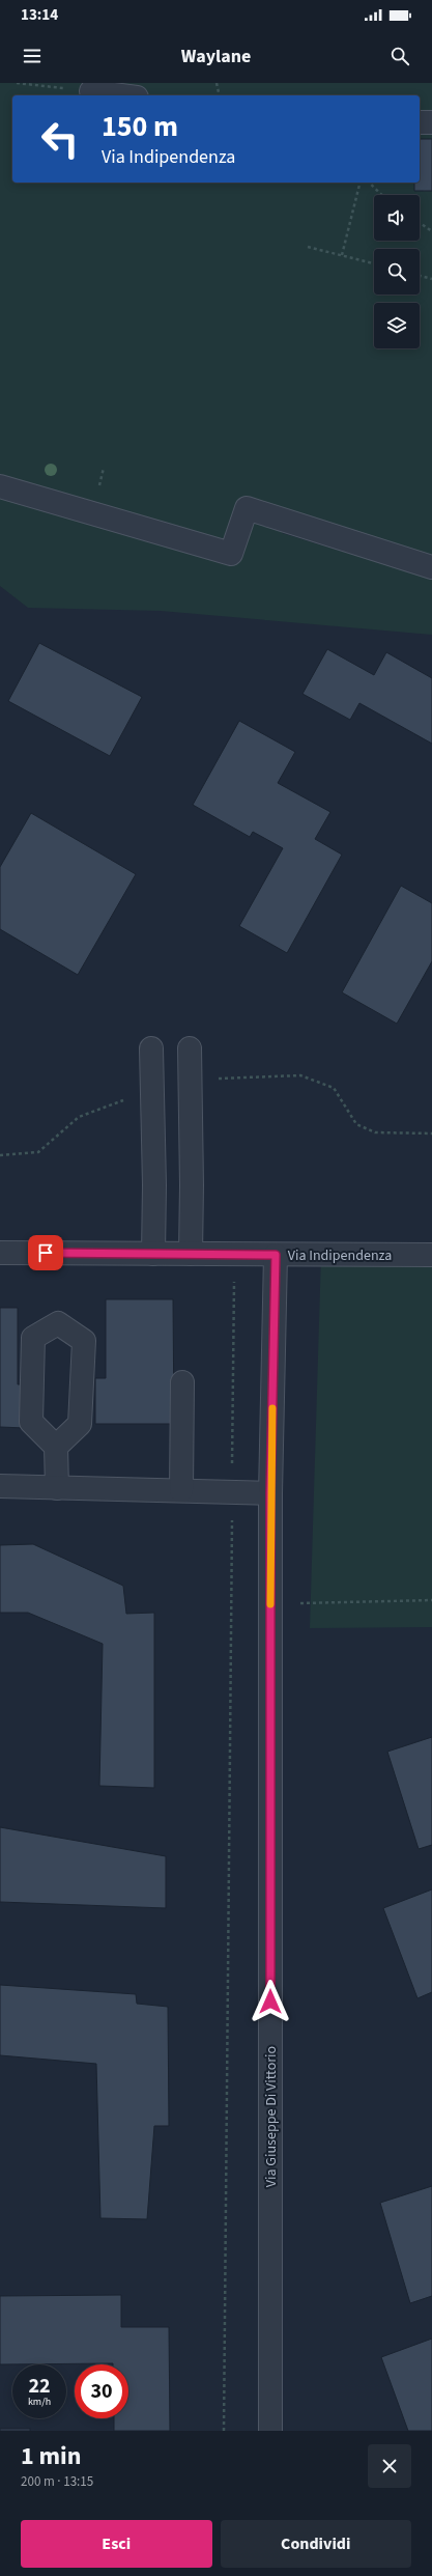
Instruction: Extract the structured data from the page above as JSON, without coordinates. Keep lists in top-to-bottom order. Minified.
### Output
{"streets":{"street":["Via Indipendenza","Via Giuseppe Di Vittorio"]},"crossings":[["Via Indipendenza","Via Giuseppe Di Vittorio"]],"page":{"status":"13:14","header":"Waylane","turn":["150 m","Via Indipendenza"],"speed":"22 km/h","limit":"30","heading":["1 min","200 m · 13:15"],"buttons":["Esci","Condividi"]}}
